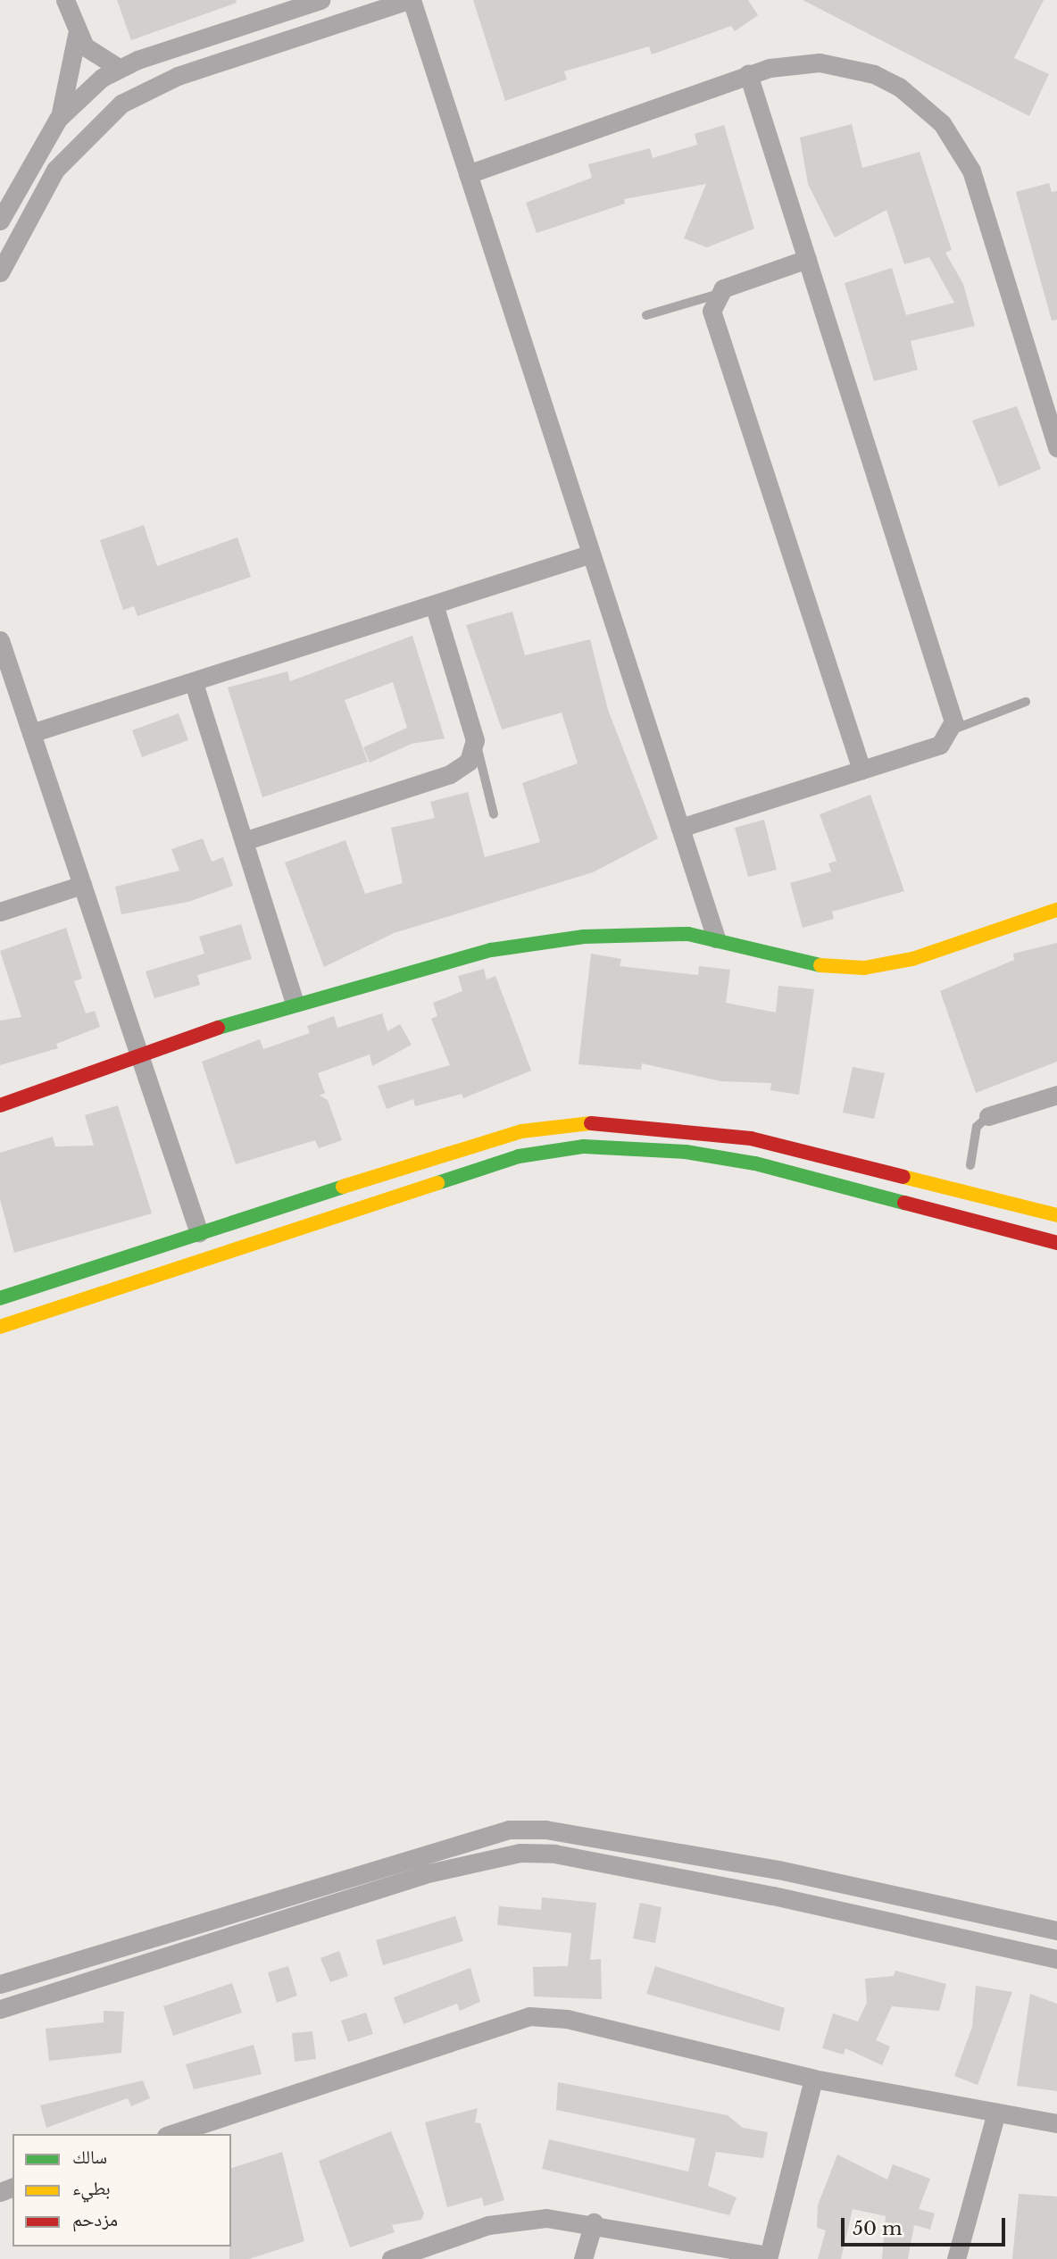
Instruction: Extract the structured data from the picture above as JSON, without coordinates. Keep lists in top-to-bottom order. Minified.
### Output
{"legend":["سالك","بطيء","مزدحم"],"scale_bar":"50 m"}
